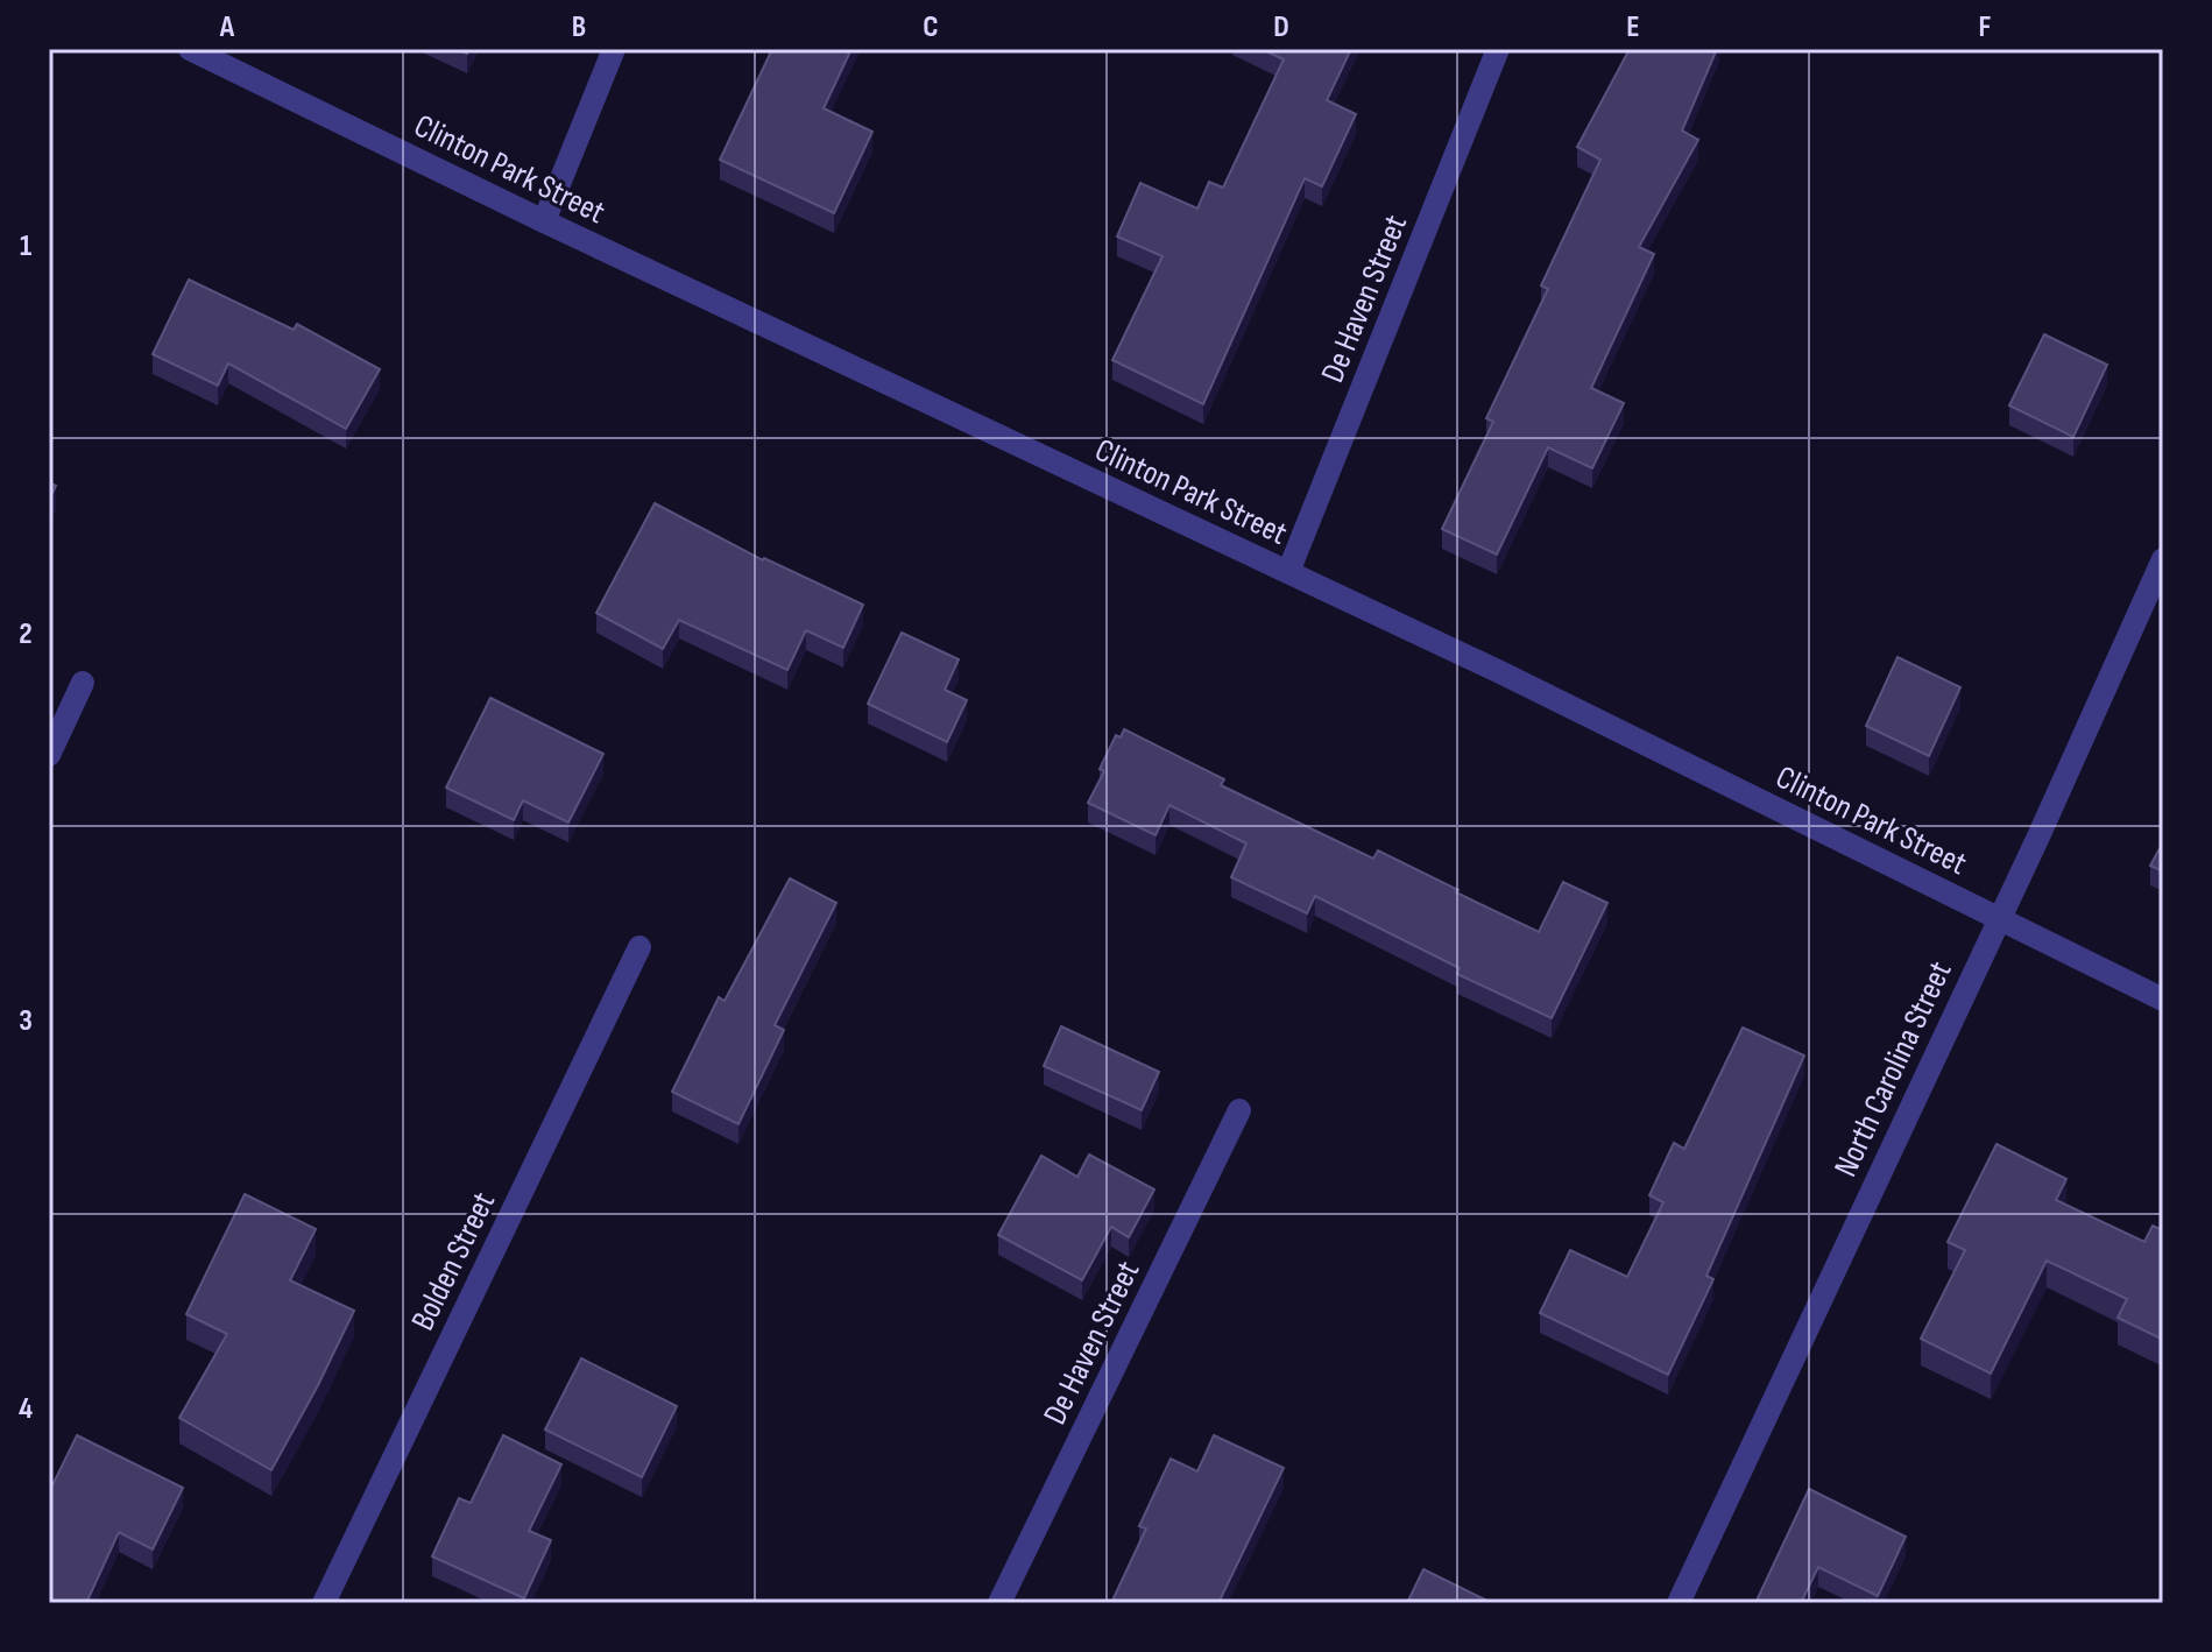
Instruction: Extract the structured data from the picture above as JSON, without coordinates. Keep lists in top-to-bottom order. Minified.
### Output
{"streets":{"street":["Clinton Park Street","De Haven Street","North Carolina Street","Bolden Street"]},"crossings":[["Clinton Park Street","De Haven Street"],["Clinton Park Street","North Carolina Street"]],"grid":{"columns":["A","B","C","D","E","F"],"rows":["1","2","3","4"]}}
